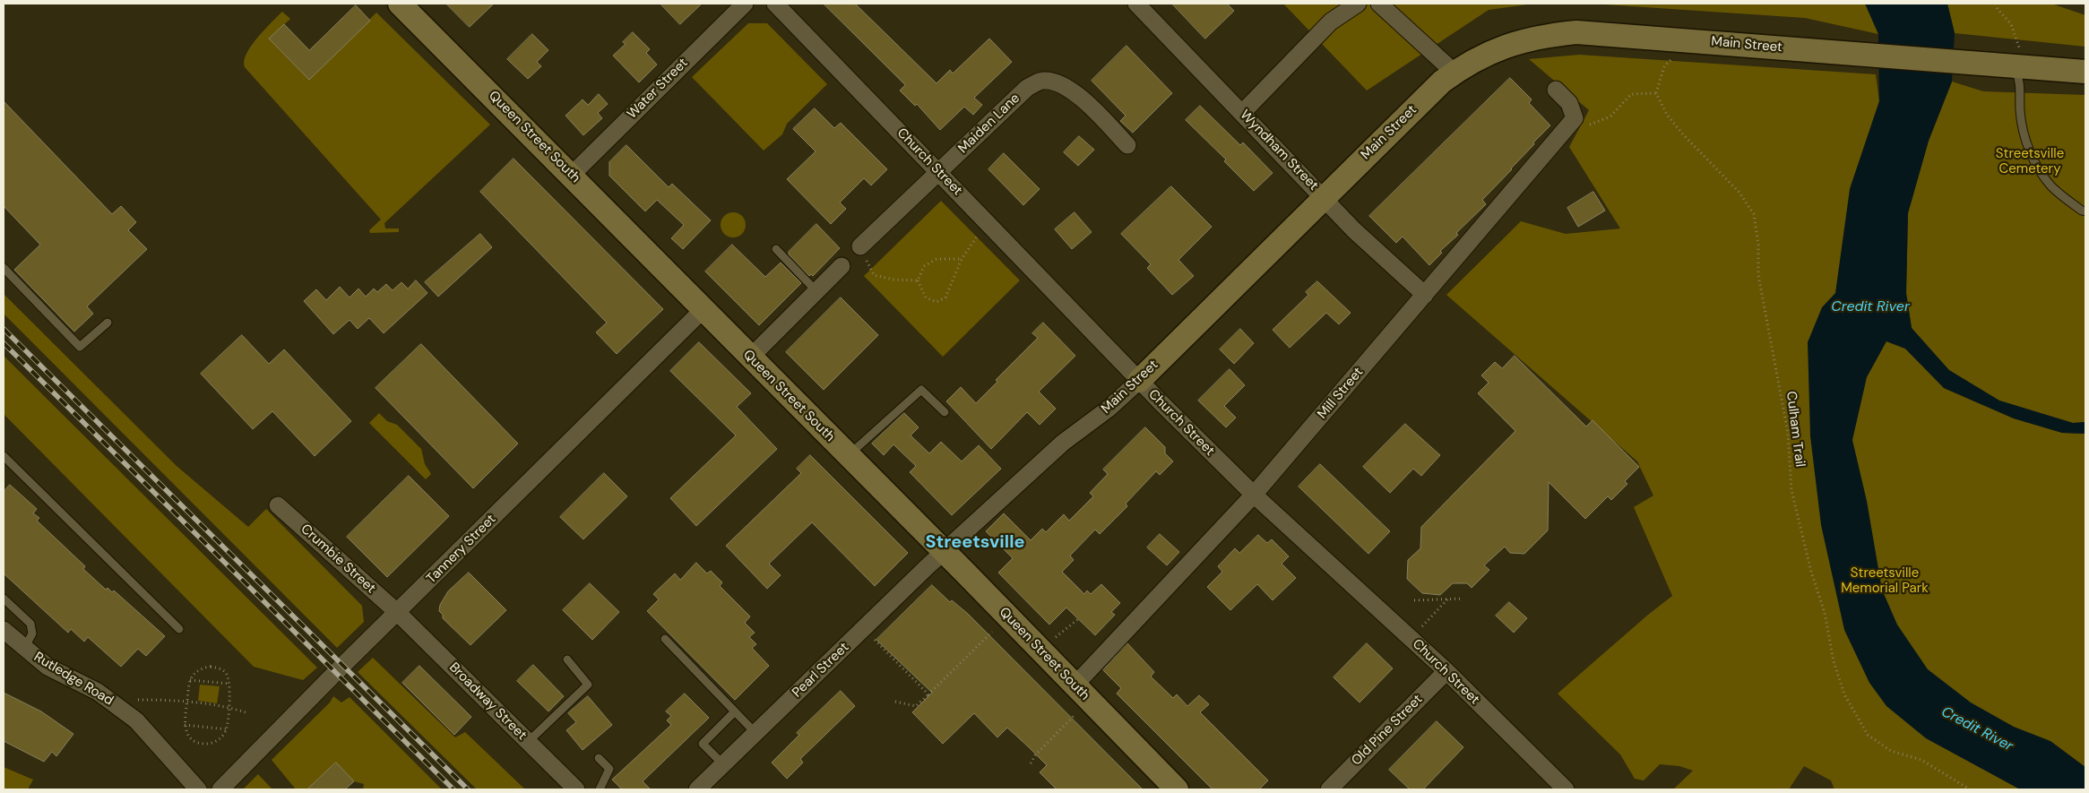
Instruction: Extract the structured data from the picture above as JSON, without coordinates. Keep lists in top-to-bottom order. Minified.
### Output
{"streets":{"main road":["Main Street","Queen Street South"],"street":["Water Street","Maiden Lane","Wyndham Street","Church Street","Mill Street","Tannery Street","Crumbie Street","Pearl Street","Rutledge Road","Broadway Street","Old Pine Street"],"path":["Culham Trail"]},"crossings":[["Main Street","Queen Street South"],["Main Street","Wyndham Street"],["Main Street","Church Street"],["Main Street","Pearl Street"],["Water Street","Queen Street South"],["Maiden Lane","Church Street"],["Queen Street South","Mill Street"],["Queen Street South","Tannery Street"],["Queen Street South","Pearl Street"],["Wyndham Street","Mill Street"],["Church Street","Mill Street"],["Church Street","Old Pine Street"],["Tannery Street","Crumbie Street"],["Tannery Street","Broadway Street"],["Crumbie Street","Broadway Street"]],"districts":["Streetsville"],"water":["Credit River"],"parks":["Streetsville Cemetery","Streetsville Memorial Park"]}
